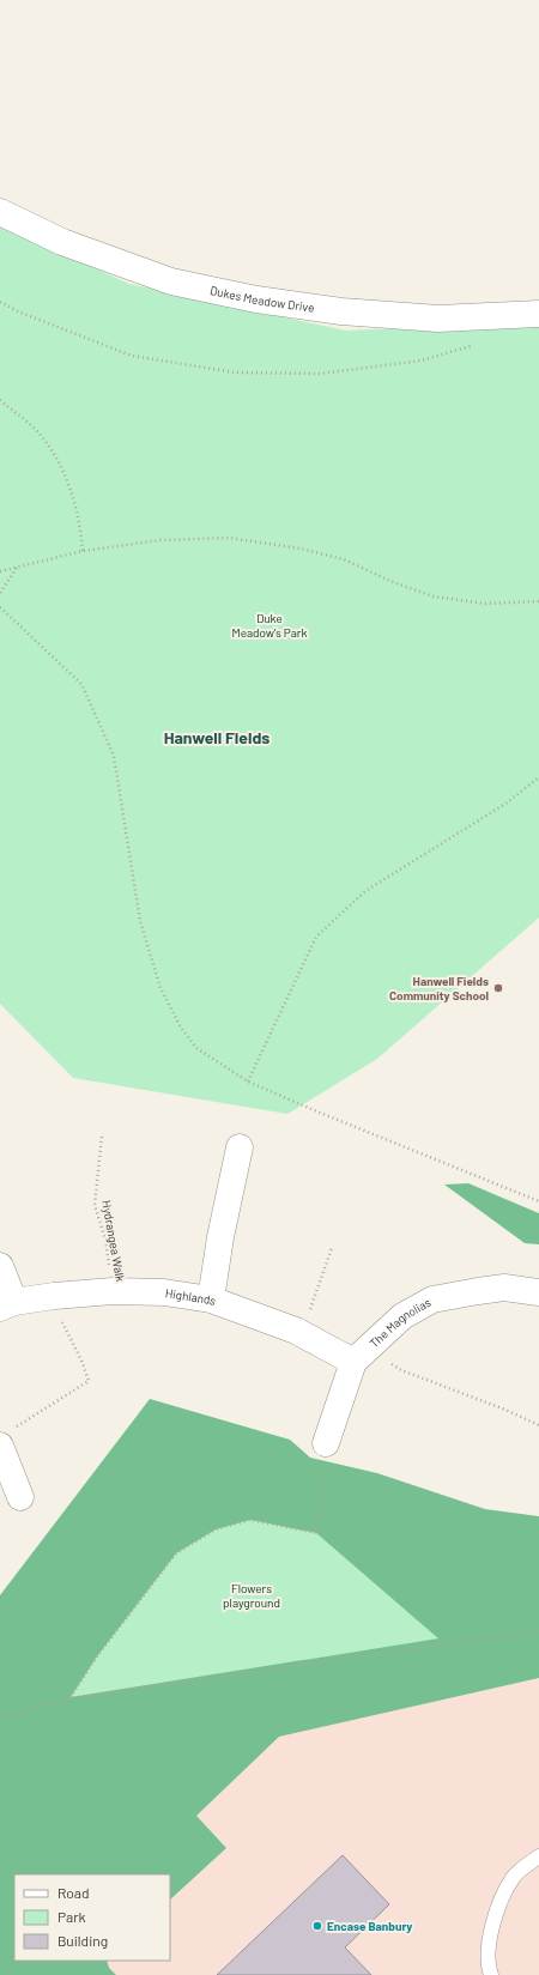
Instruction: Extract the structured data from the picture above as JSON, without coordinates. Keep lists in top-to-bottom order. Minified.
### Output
{"streets":{"street":["Dukes Meadow Drive","Highlands","The Magnolias"],"path":["Hydrangea Walk"]},"crossings":[["Hydrangea Walk","Highlands"],["Highlands","The Magnolias"]],"districts":["Hanwell Fields"],"parks":["Duke Meadow's Park","Flowers playground"],"places":["Hanwell Fields Community School","Encase Banbury"],"legend":["Road","Park","Building"]}
